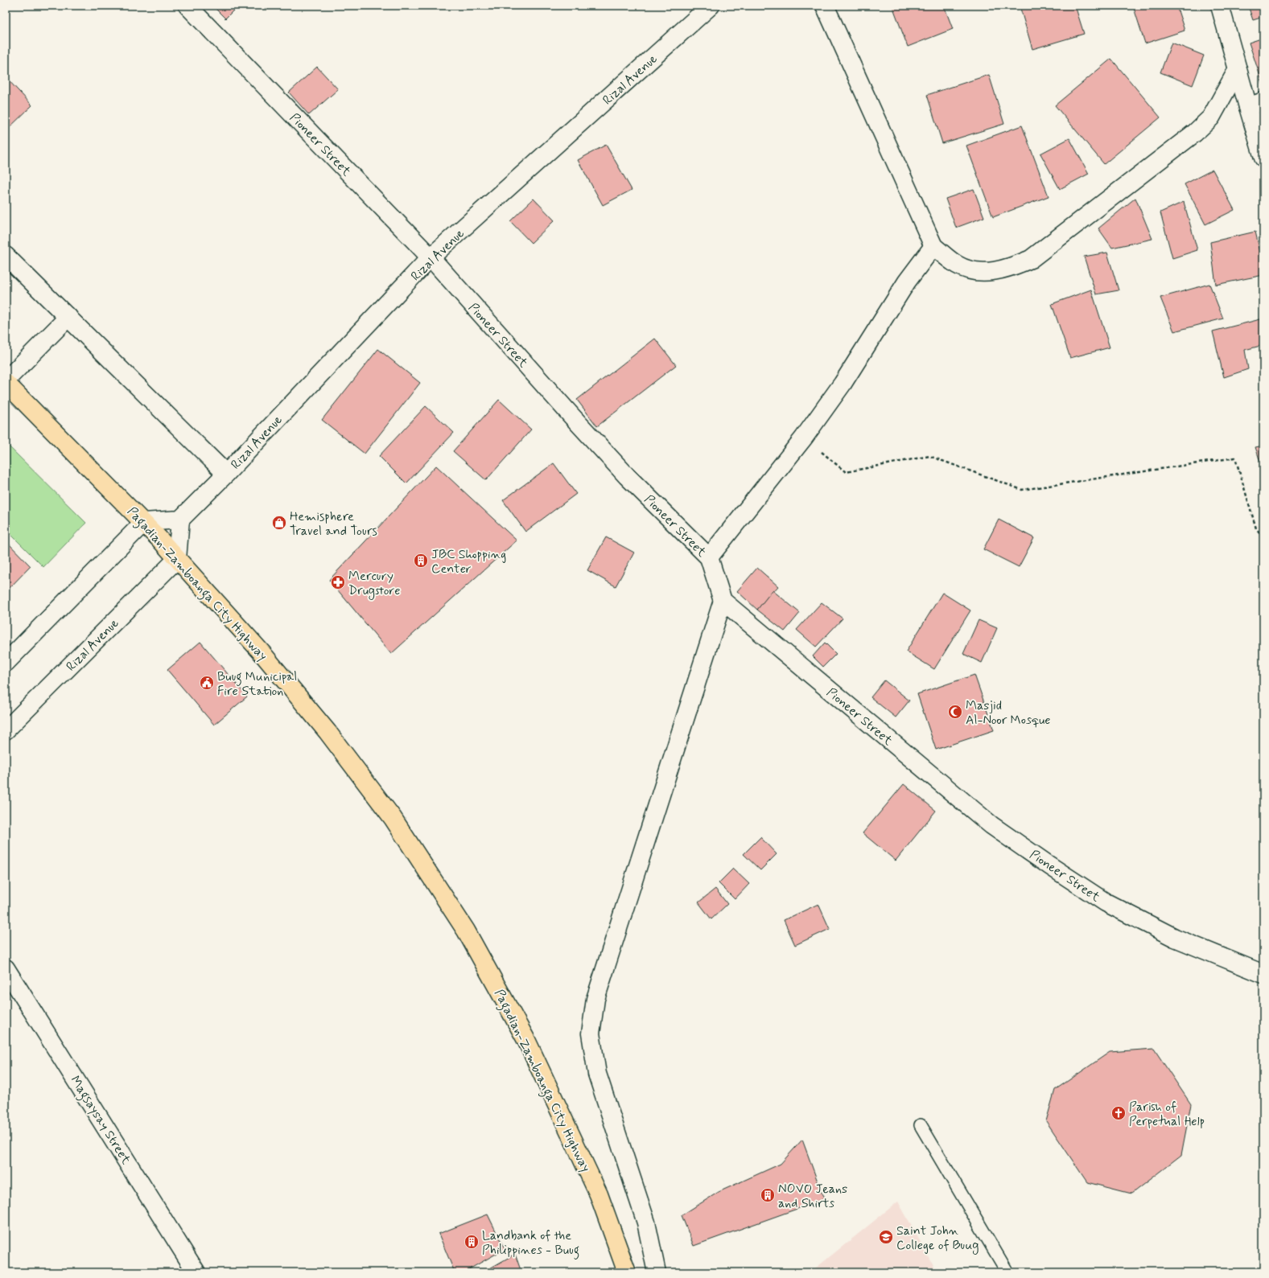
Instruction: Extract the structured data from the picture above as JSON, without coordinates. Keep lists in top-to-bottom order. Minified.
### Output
{"streets":{"highway":["Pagadian-Zamboanga City Highway"],"street":["Rizal Avenue","Pioneer Street","Magsaysay Street"]},"crossings":[["Rizal Avenue","Pioneer Street"],["Rizal Avenue","Pagadian-Zamboanga City Highway"]],"places":{"shop":["Hemisphere Travel and Tours"],"building":["JBC Shopping Center","NOVO Jeans and Shirts","Landbank of the Philippines - Buug"],"pharmacy":["Mercury Drugstore"],"public building":["Buug Municipal Fire Station"],"mosque":["Masjid Al-Noor Mosque"],"church":["Parish of Perpetual Help"],"school or university":["Saint John College of Buug"]}}
